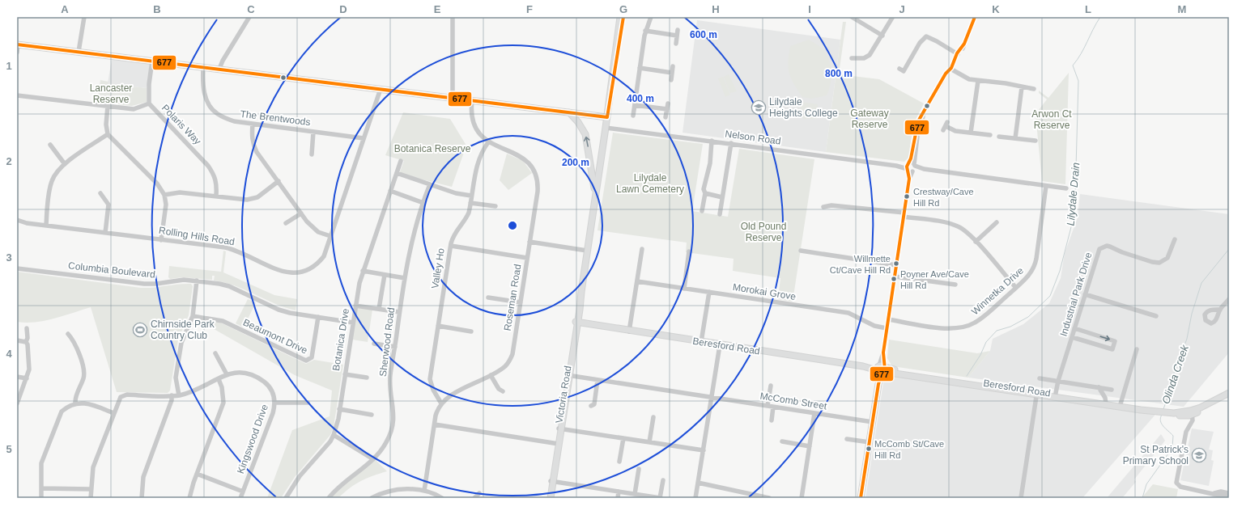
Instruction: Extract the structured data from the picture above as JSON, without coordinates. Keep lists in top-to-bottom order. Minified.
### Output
{"streets":{"main road":["Beresford Road","Victoria Road"],"street":["The Brentwoods","Polaris Way","Nelson Road","Rolling Hills Road","Valley Ho","Columbia Boulevard","Winnetka Drive","Morokai Grove","Industrial Park Drive","Roseman Road","Beaumont Drive","Botanica Drive","Sherwood Road","McComb Street","Kingswood Drive"]},"crossings":[["The Brentwoods","Rolling Hills Road"],["Nelson Road","Winnetka Drive"],["Nelson Road","Victoria Road"],["Valley Ho","Roseman Road"],["Columbia Boulevard","Beaumont Drive"],["Columbia Boulevard","Botanica Drive"],["Industrial Park Drive","Beresford Road"],["Beresford Road","Victoria Road"],["Victoria Road","McComb Street"]],"water":["Lilydale Drain","Olinda Creek"],"parks":["Lancaster Reserve","Gateway Reserve","Arwon Ct Reserve","Botanica Reserve","Lilydale Lawn Cemetery","Old Pound Reserve"],"places":{"school or university":["Lilydale Heights College","St Patrick's Primary School"],"other":["Crestway/Cave Hill Rd","Willmette Ct/Cave Hill Rd","Poyner Ave/Cave Hill Rd","McComb St/Cave Hill Rd"],"sports":["Chirnside Park Country Club"]},"lines":["transit line 677"],"grid":{"columns":["A","B","C","D","E","F","G","H","I","J","K","L","M"],"rows":["1","2","3","4","5"]},"rings":["600 m","800 m","400 m","200 m"]}
